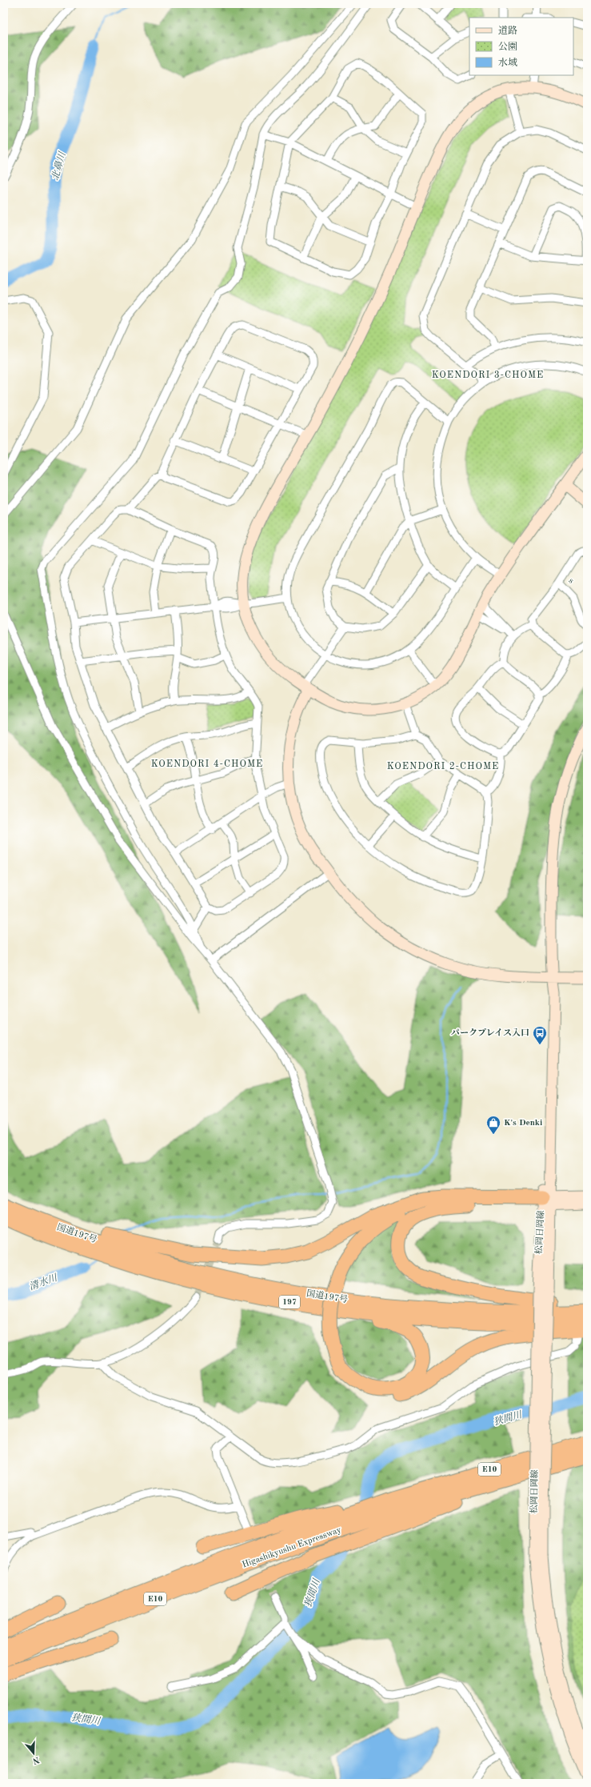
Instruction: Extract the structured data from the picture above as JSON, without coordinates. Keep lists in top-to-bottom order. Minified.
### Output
{"streets":{"highway":["国道197号","197","E10","Higashikyushu Expressway"],"street":["s","松岡日岡線"]},"districts":["KOENDORI 3-CHOME","KOENDORI 4-CHOME","KOENDORI 2-CHOME"],"water":["北鼻川","清水川","狭間川"],"places":{"bus stop":["パークプレイス入口"],"shop":["K's Denki"]},"legend":["道路","公園","水域"],"north":"bottom"}
